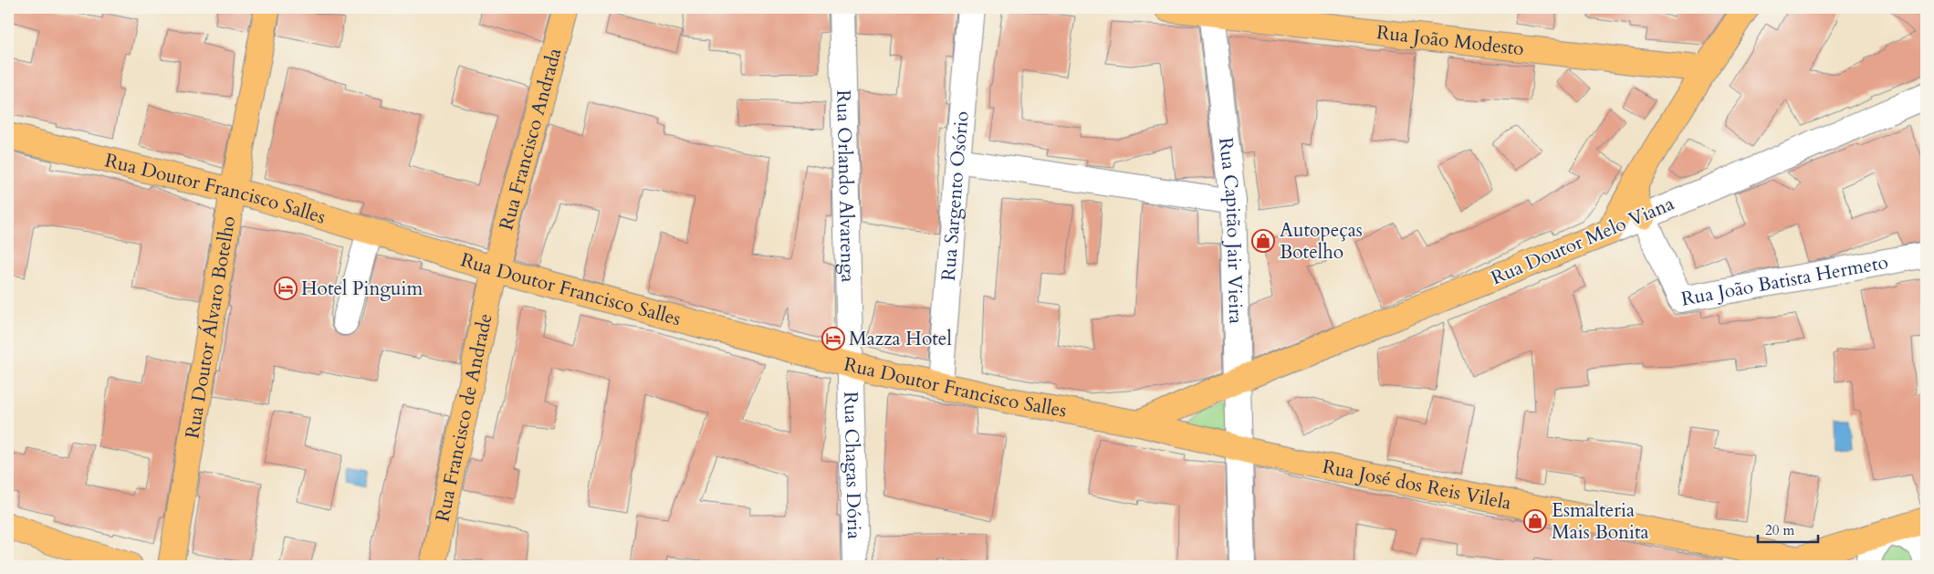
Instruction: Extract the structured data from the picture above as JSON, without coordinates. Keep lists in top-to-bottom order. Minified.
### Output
{"streets":{"main road":["Rua João Modesto","Rua Francisco Andrada","Rua Doutor Francisco Salles","Rua Doutor Melo Viana","Rua Doutor Álvaro Botelho","Rua Francisco de Andrade","Rua José dos Reis Vilela"],"street":["Rua Orlando Alvarenga","Rua Sargento Osório","Rua Capitão Jair Vieira","Rua João Batista Hermeto","Rua Chagas Dória"]},"crossings":[["Rua João Modesto","Rua Capitão Jair Vieira"],["Rua Francisco Andrada","Rua Doutor Francisco Salles"],["Rua Francisco Andrada","Rua Francisco de Andrade"],["Rua Orlando Alvarenga","Rua Doutor Francisco Salles"],["Rua Orlando Alvarenga","Rua Chagas Dória"],["Rua Doutor Francisco Salles","Rua Sargento Osório"],["Rua Doutor Francisco Salles","Rua Capitão Jair Vieira"],["Rua Doutor Francisco Salles","Rua Doutor Álvaro Botelho"],["Rua Doutor Francisco Salles","Rua Francisco de Andrade"],["Rua Doutor Francisco Salles","Rua Chagas Dória"],["Rua Doutor Francisco Salles","Rua José dos Reis Vilela"],["Rua Capitão Jair Vieira","Rua Doutor Melo Viana"],["Rua Capitão Jair Vieira","Rua José dos Reis Vilela"],["Rua Doutor Melo Viana","Rua João Batista Hermeto"]],"places":{"shop":["Autopeças Botelho","Esmalteria Mais Bonita"],"hotel":["Hotel Pinguim","Mazza Hotel"]},"scale_bar":"20 m"}
